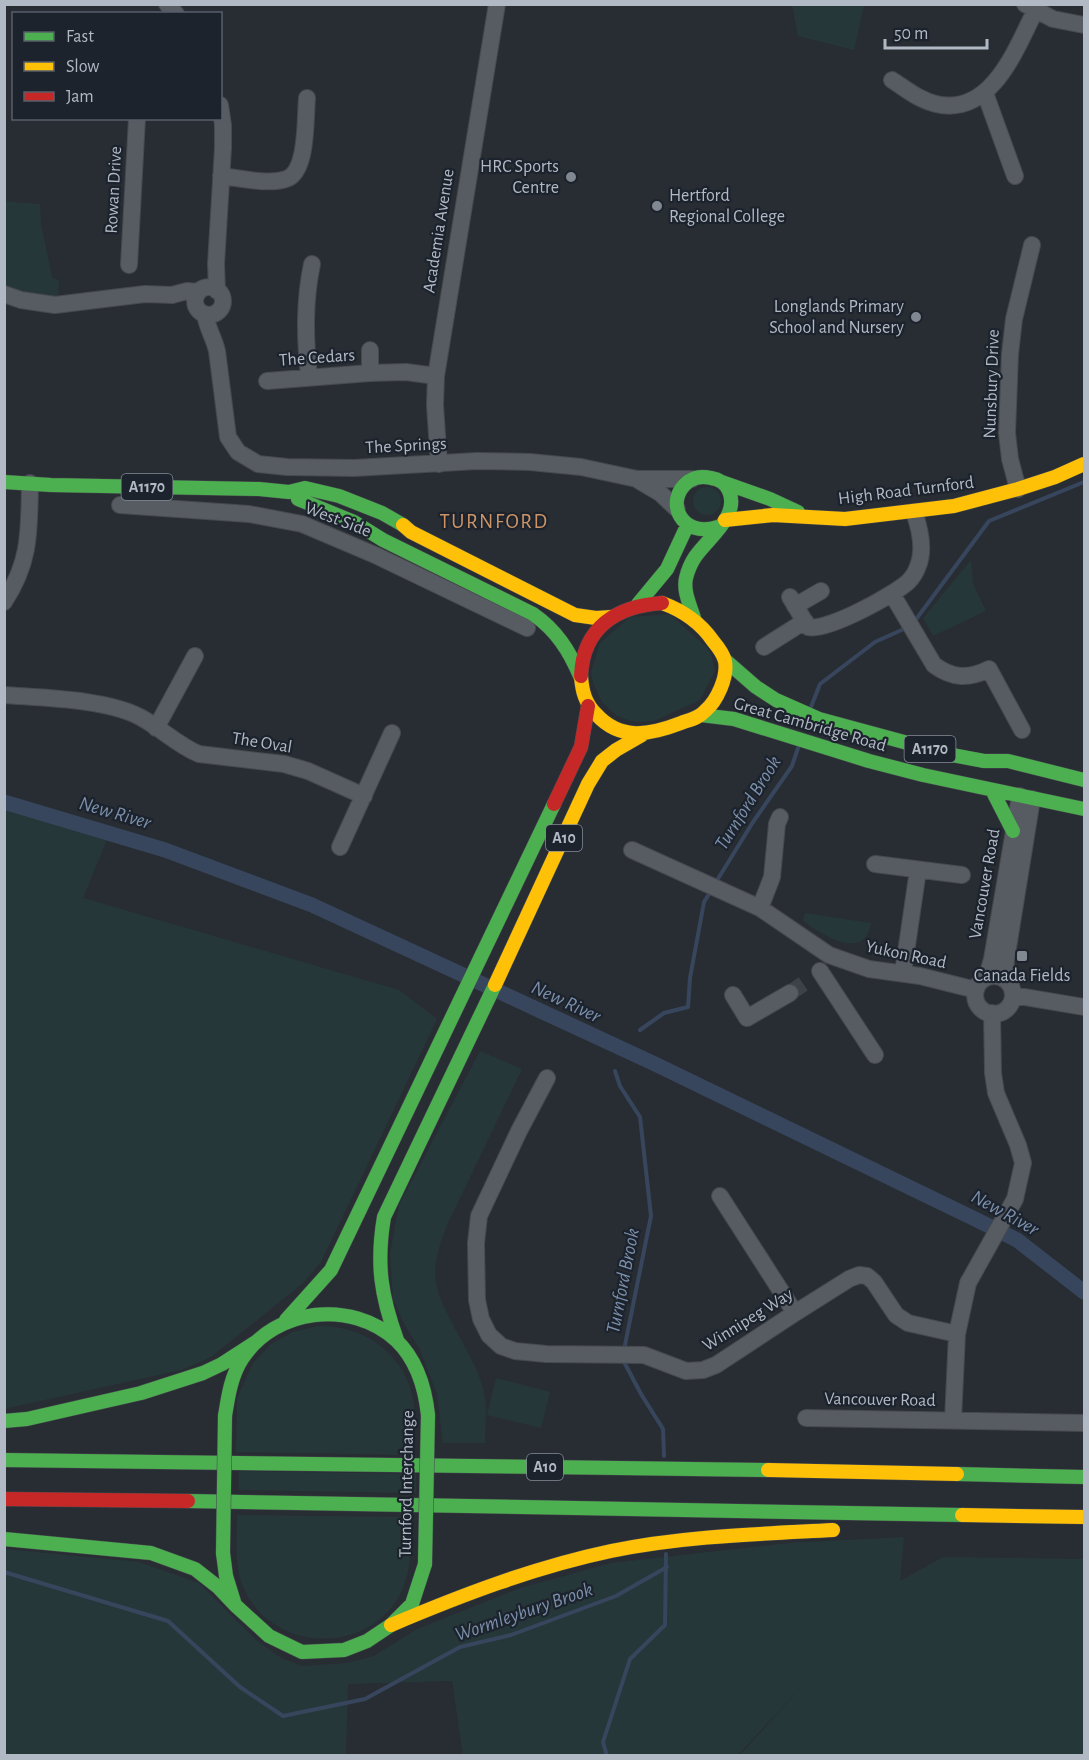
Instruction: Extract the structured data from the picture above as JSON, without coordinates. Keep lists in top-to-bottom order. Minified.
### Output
{"streets":{"main road":["A1170","High Road Turnford","Great Cambridge Road","A10","Turnford Interchange"],"street":["Rowan Drive","Academia Avenue","The Cedars","Nunsbury Drive","The Springs","West Side","The Oval","Vancouver Road","Yukon Road","Winnipeg Way"]},"crossings":[["Academia Avenue","The Cedars"],["Academia Avenue","The Springs"],["Nunsbury Drive","High Road Turnford"],["The Springs","High Road Turnford"],["A1170","Great Cambridge Road"],["A1170","A10"],["Great Cambridge Road","A10"],["Great Cambridge Road","Vancouver Road"],["A10","Turnford Interchange"],["Vancouver Road","Yukon Road"],["Vancouver Road","Winnipeg Way"]],"districts":["TURNFORD"],"water":["Turnford Brook","New River","Wormleybury Brook"],"places":{"other":["HRC Sports Centre","Hertford Regional College","Longlands Primary School and Nursery"],"transit":["Canada Fields"]},"legend":["Fast","Slow","Jam"],"scale_bar":"50 m"}
